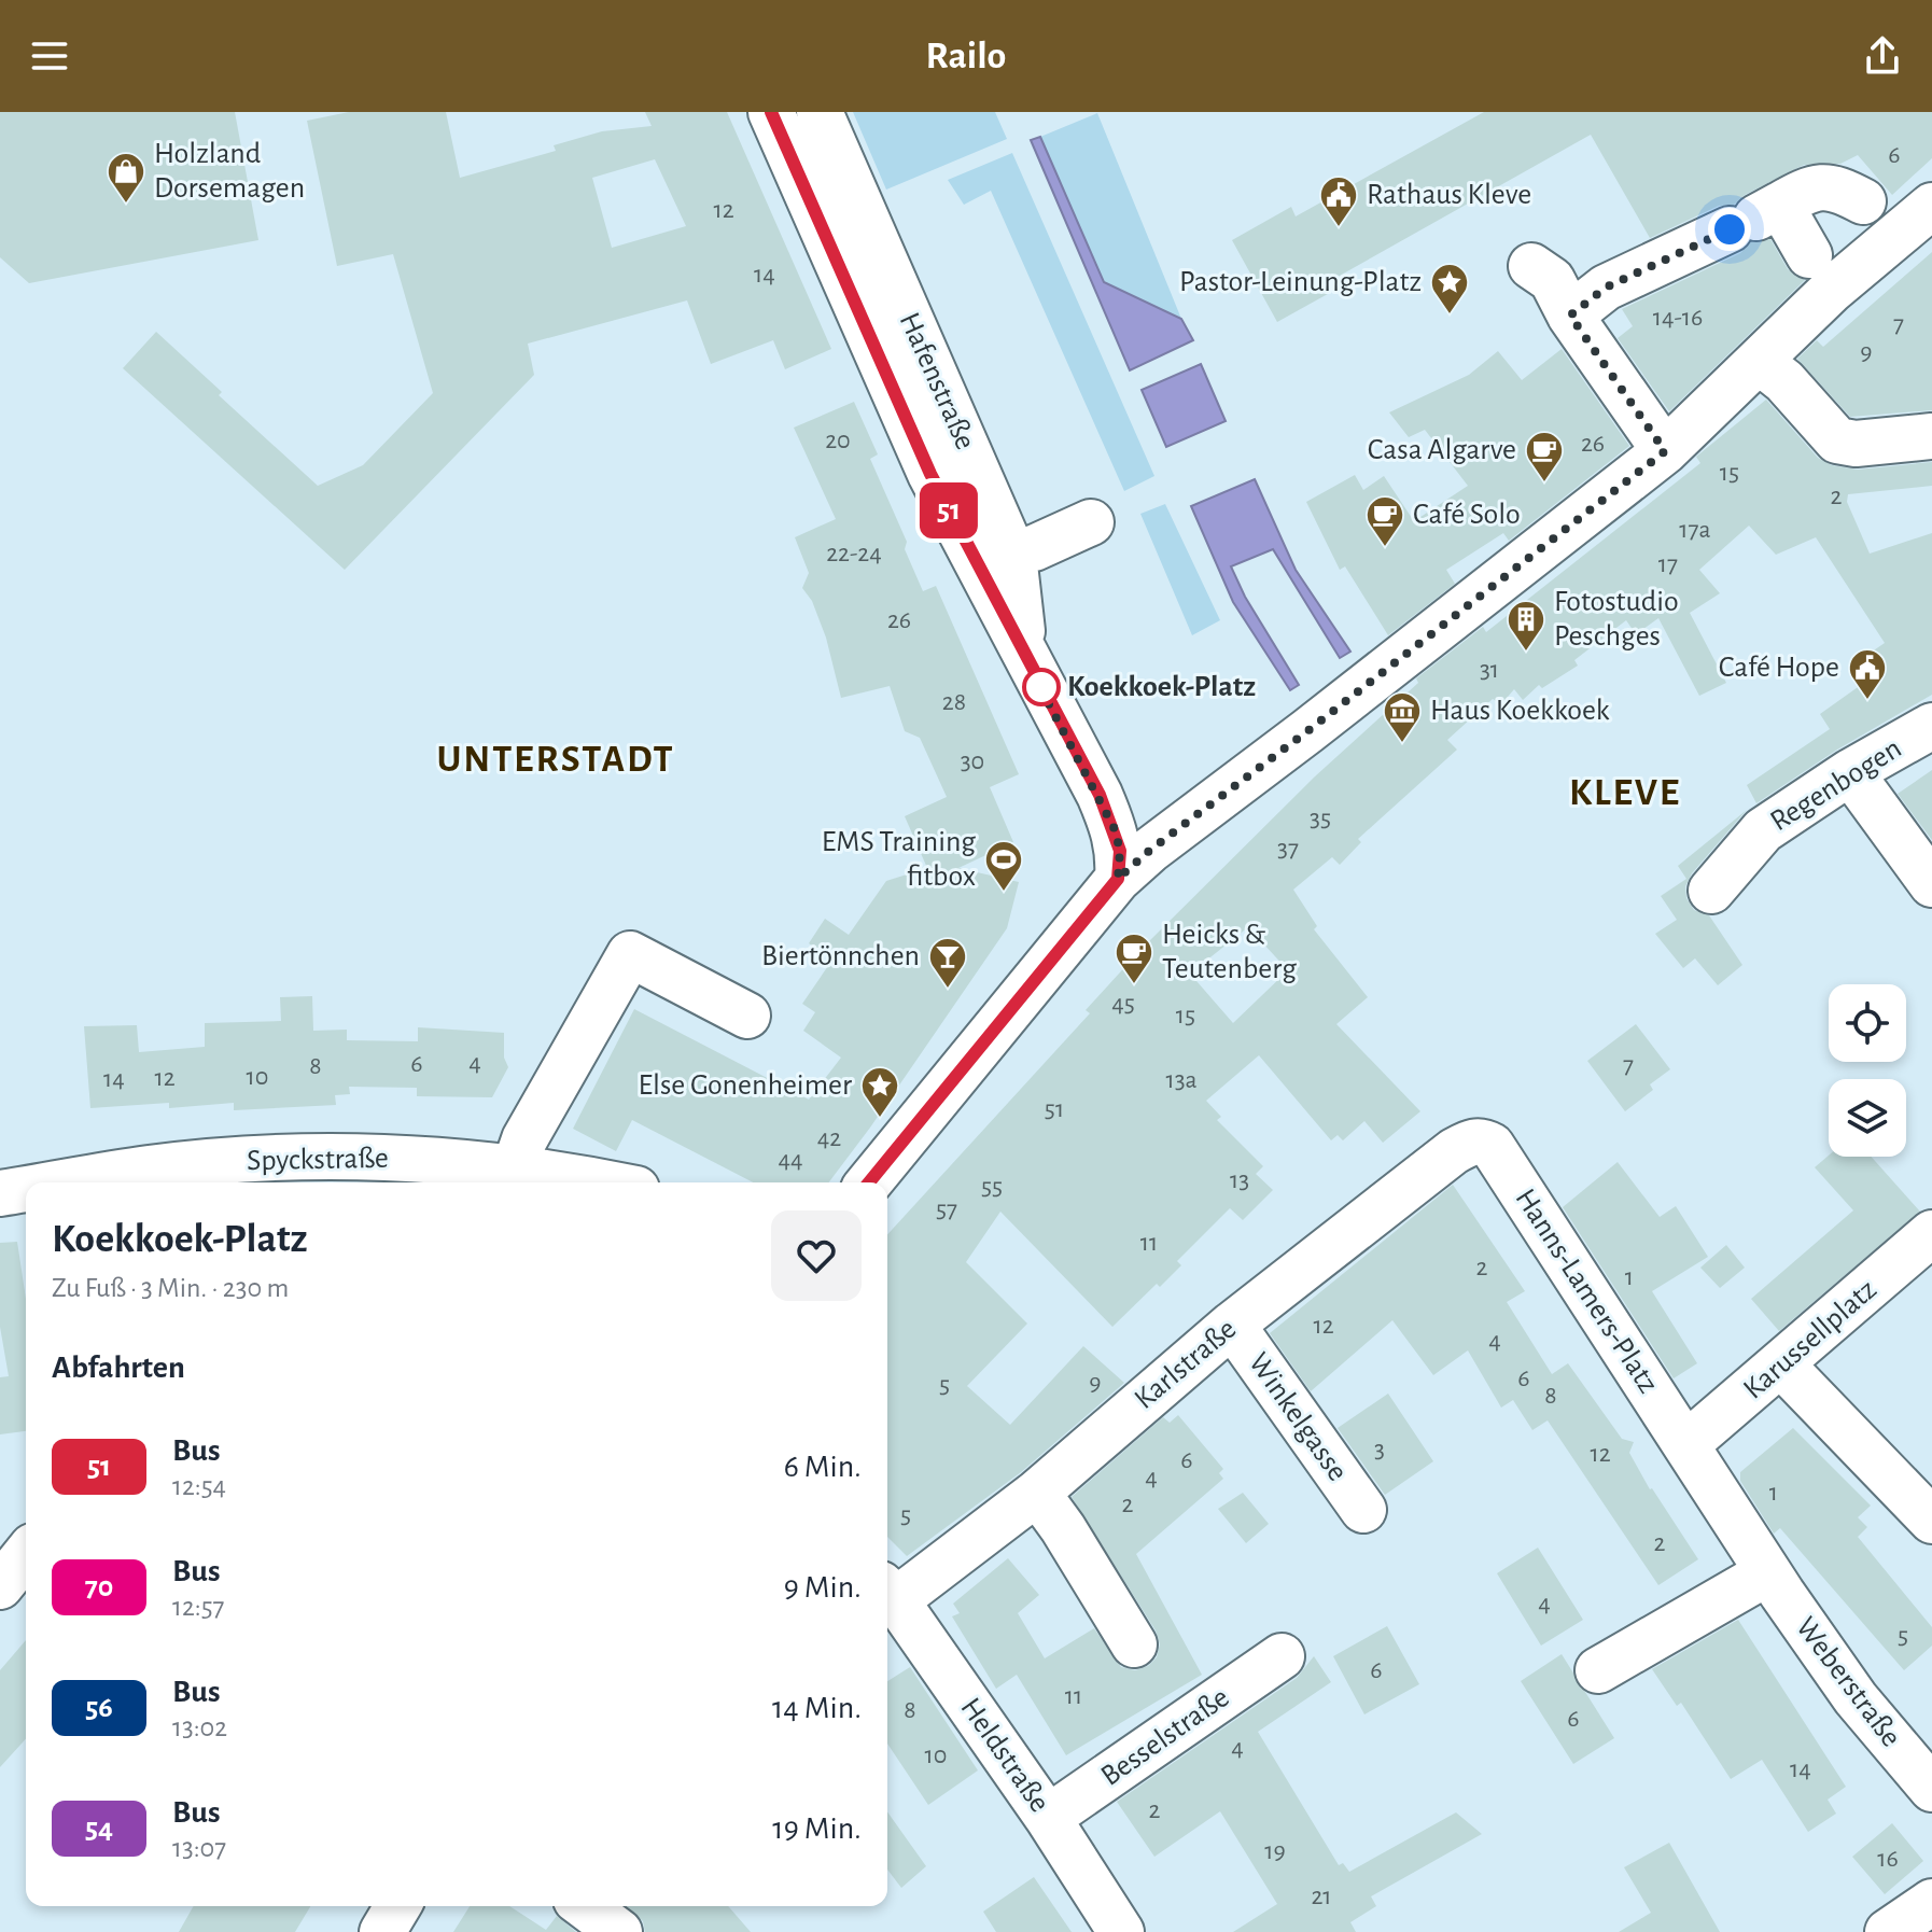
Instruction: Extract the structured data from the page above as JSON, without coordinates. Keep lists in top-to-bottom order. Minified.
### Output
{"streets":{"street":["Hafenstraße","Regenbogen","Spyckstraße","Hanns-Lamers-Platz","Karussellplatz","Karlstraße","Winkelgasse","Weberstraße","Besselstraße","Heldstraße"]},"crossings":[["Hanns-Lamers-Platz","Karussellplatz"],["Hanns-Lamers-Platz","Karlstraße"],["Hanns-Lamers-Platz","Weberstraße"],["Karussellplatz","Weberstraße"],["Karlstraße","Winkelgasse"],["Karlstraße","Heldstraße"],["Besselstraße","Heldstraße"]],"districts":["UNTERSTADT","KLEVE"],"places":{"shop":["Holzland Dorsemagen"],"public building":["Rathaus Kleve","Café Hope"],"place":["Pastor-Leinung-Platz","Else Gonenheimer"],"cafe":["Casa Algarve","Café Solo","Heicks & Teutenberg"],"building":["Fotostudio Peschges"],"other":["Koekkoek-Platz"],"museum":["Haus Koekkoek"],"sports":["EMS Training fitbox"],"bar":["Biertönnchen"]},"lines":["bus line 51"],"house_numbers":["6","12","14","14-16","7","9","20","26","15","2","17a","22-24","17","26","31","28","30","35","37","45","15","4","6","7","8","10","12","14","13a","51","42","44","13","55","57","11","2","1","12","4","6","9","5","8","3","12","6","4","1","2","5","2","4","5","6","11","8","6","4","10","14","2","19","16","21"],"page":{"header":"Railo","on_map":"51","heading":[["Koekkoek-Platz","Zu Fuß · 3 Min. · 230 m"],"Abfahrten"],"list":[{"mark":"51","name":"Bus","note":"12:54","value":"6 Min."},{"mark":"70","name":"Bus","note":"12:57","value":"9 Min."},{"mark":"56","name":"Bus","note":"13:02","value":"14 Min."},{"mark":"54","name":"Bus","note":"13:07","value":"19 Min."}]}}
